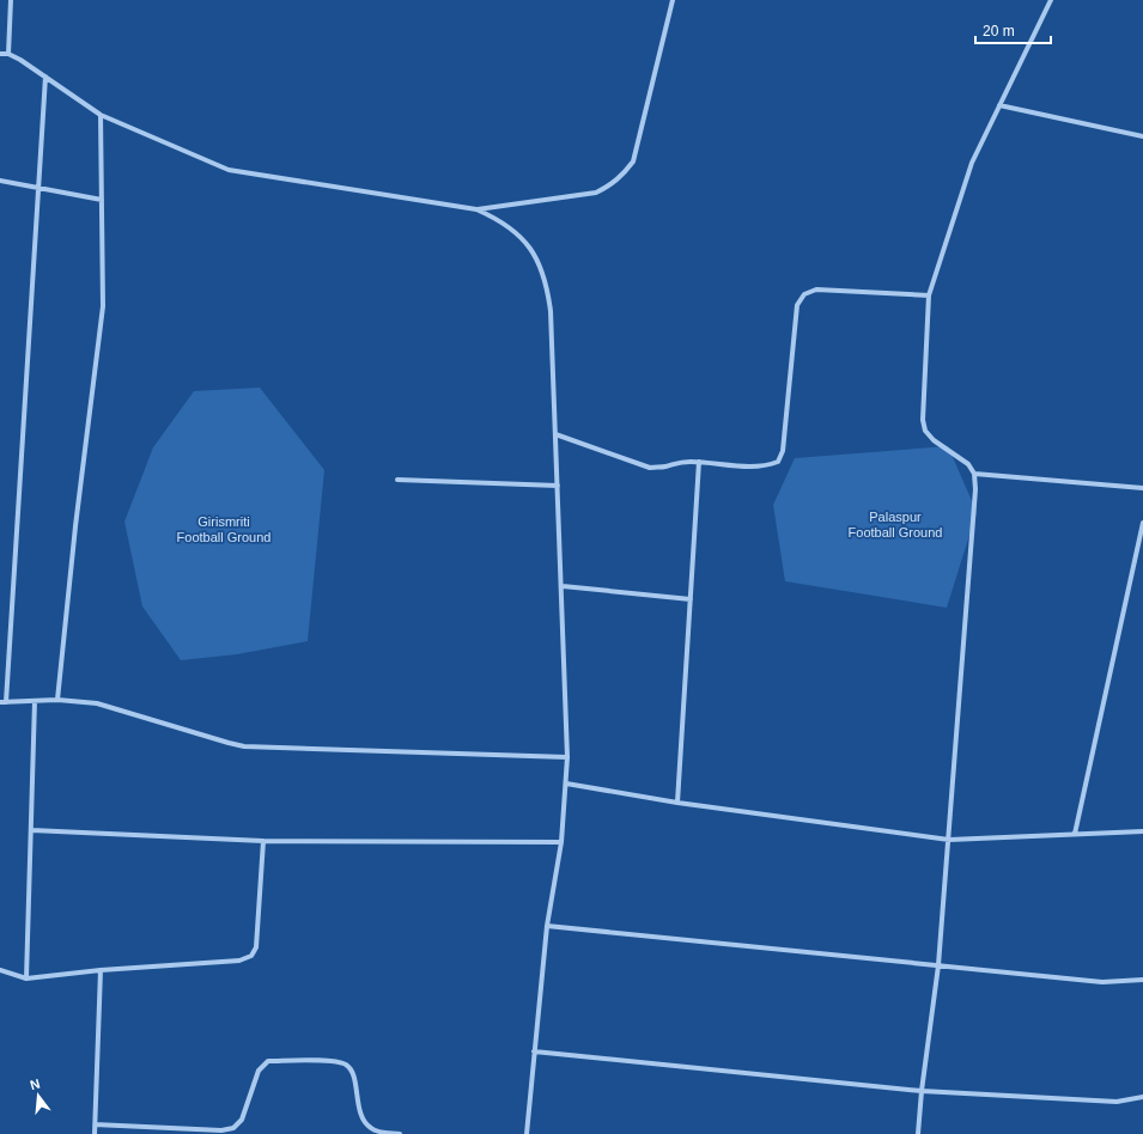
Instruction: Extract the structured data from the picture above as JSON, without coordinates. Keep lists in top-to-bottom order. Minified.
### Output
{"parks":["Palaspur Football Ground","Girismriti Football Ground"],"scale_bar":"20 m","north":"top"}
